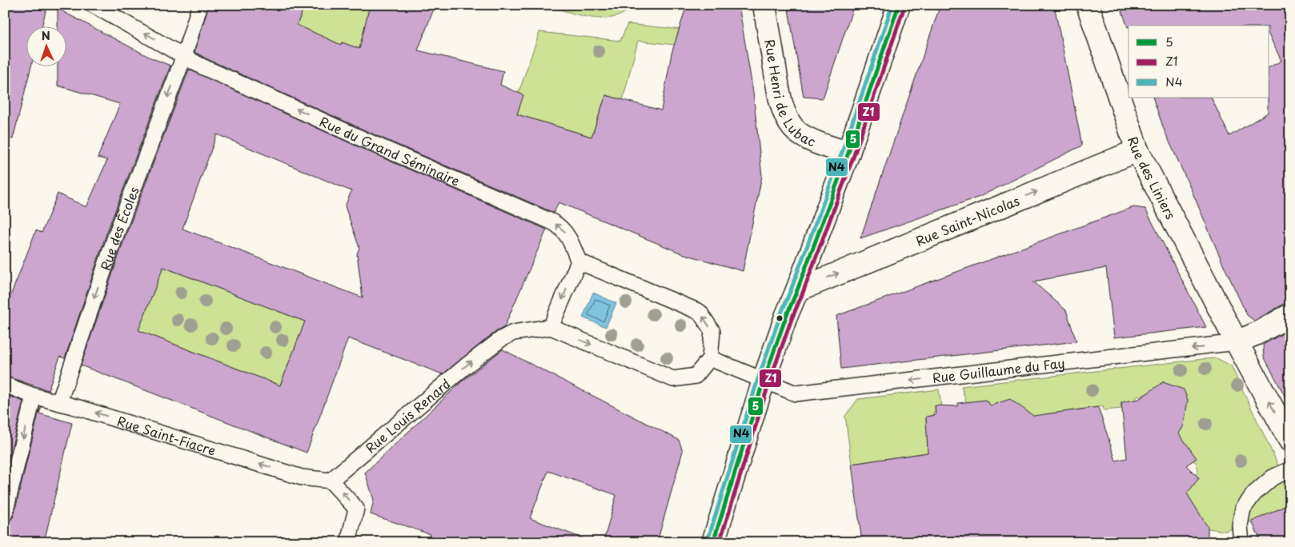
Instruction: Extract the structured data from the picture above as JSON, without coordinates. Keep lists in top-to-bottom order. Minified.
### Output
{"streets":{"street":["Rue Henri de Lubac","Rue des Liniers","Rue Saint-Nicolas"],"lane":["Rue du Grand Séminaire","Rue des Écoles","Rue Guillaume du Fay","Rue Louis Renard","Rue Saint-Fiacre"]},"crossings":[["Rue du Grand Séminaire","Rue des Écoles"],["Rue des Liniers","Rue Saint-Nicolas"],["Rue des Liniers","Rue Guillaume du Fay"],["Rue des Écoles","Rue Saint-Fiacre"],["Rue Louis Renard","Rue Saint-Fiacre"]],"one_way":["Rue du Grand Séminaire","Rue Saint-Nicolas","Rue des Écoles","Rue Guillaume du Fay","Rue Louis Renard","Rue Saint-Fiacre"],"lines":["transit line 5","transit line N4","transit line Z1"],"legend":["5","Z1","N4"],"north":"top"}
